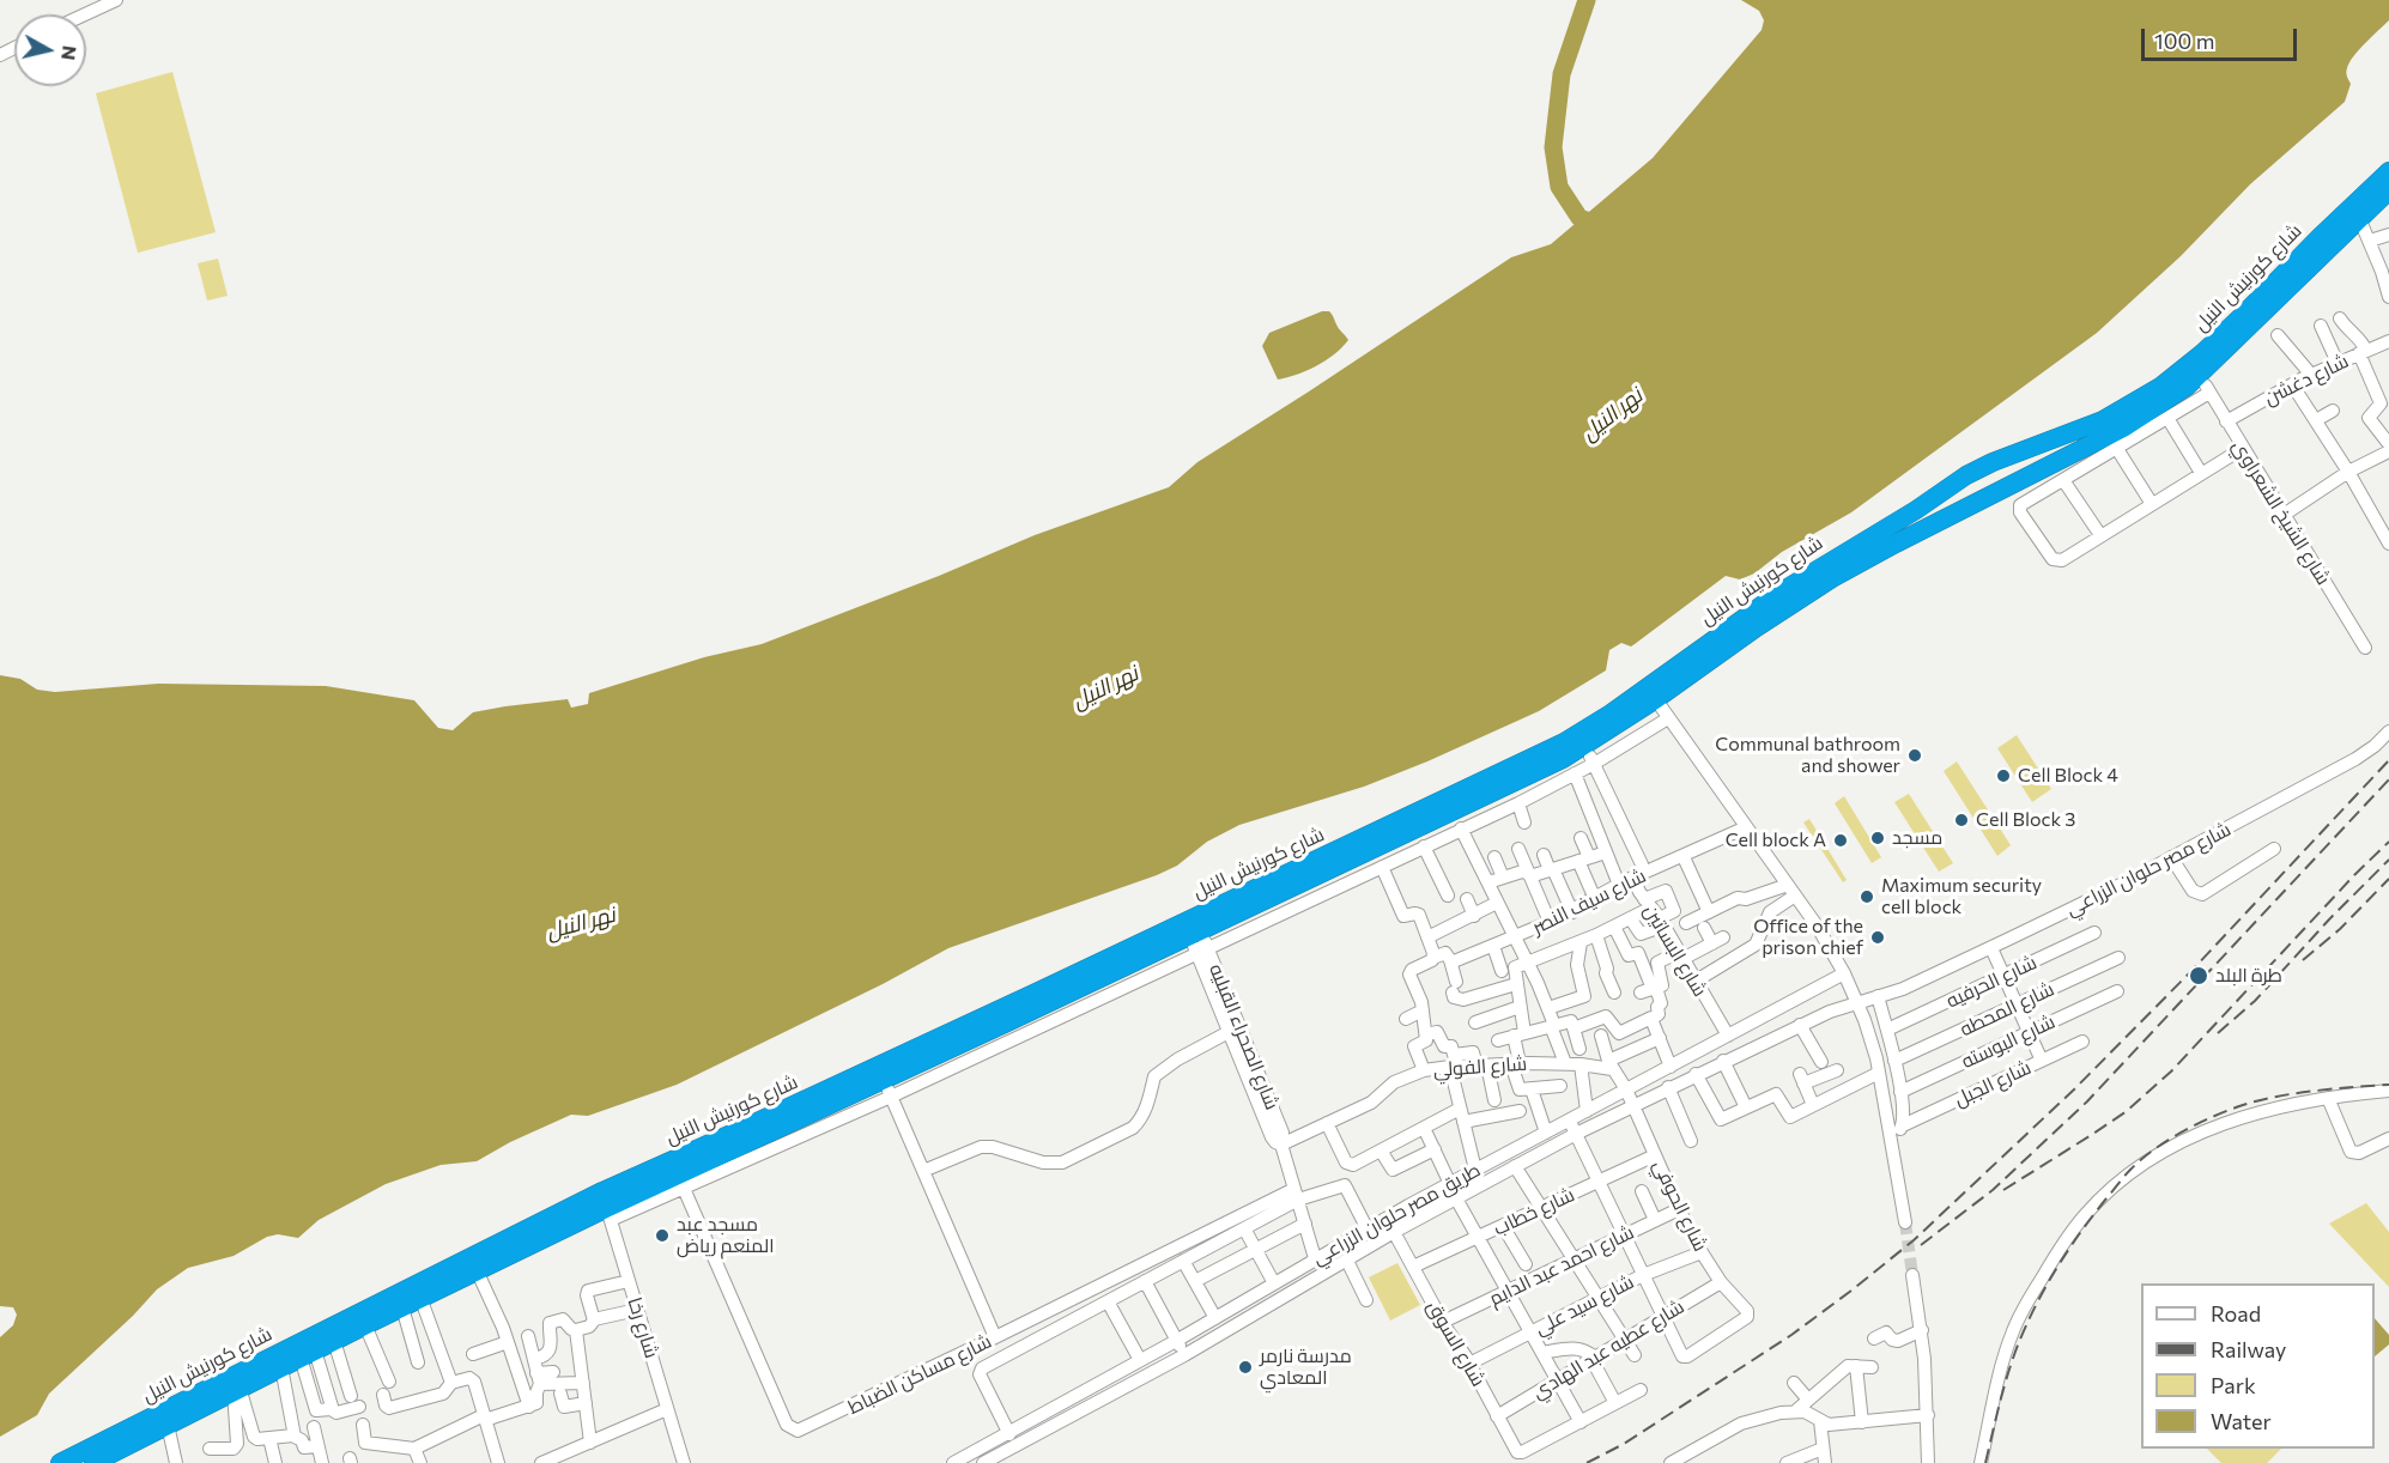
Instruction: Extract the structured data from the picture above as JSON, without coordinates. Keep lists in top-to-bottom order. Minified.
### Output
{"streets":{"highway":["شارع كورنيش النيل"],"street":["شارع دغشن","شارع الشيخ الشعراوي","شارع مصر حلوان الزراعي","شارع سيف النصر","شارع البساتين","شارع الحرفيه","شارع المحطه","شارع الصحراء القبليه","شارع البوسته","شارع الفولي","شارع الجبل","شارع الحوفي","شارع خطاب","طريق مصر حلوان الزراعي","شارع احمد عبد الدايم","شارع سيد علي","شارع رخا","شارع السوق","شارع عطيه عبد الهادي","شارع مساكن الضباط"]},"crossings":[["شارع كورنيش النيل","شارع الشيخ الشعراوي"],["شارع كورنيش النيل","شارع البساتين"],["شارع كورنيش النيل","شارع الصحراء القبليه"],["شارع كورنيش النيل","شارع رخا"],["شارع كورنيش النيل","شارع مساكن الضباط"],["شارع دغشن","شارع الشيخ الشعراوي"],["شارع مصر حلوان الزراعي","طريق مصر حلوان الزراعي"],["شارع سيف النصر","شارع البساتين"],["شارع البساتين","طريق مصر حلوان الزراعي"],["شارع الصحراء القبليه","شارع الفولي"],["شارع الصحراء القبليه","طريق مصر حلوان الزراعي"],["شارع الصحراء القبليه","شارع مساكن الضباط"],["شارع الفولي","شارع الحوفي"],["شارع الحوفي","شارع خطاب"],["شارع الحوفي","طريق مصر حلوان الزراعي"],["شارع الحوفي","شارع احمد عبد الدايم"],["شارع الحوفي","شارع سيد علي"],["شارع الحوفي","شارع عطيه عبد الهادي"],["شارع خطاب","شارع السوق"],["طريق مصر حلوان الزراعي","شارع السوق"],["شارع احمد عبد الدايم","شارع السوق"],["شارع سيد علي","شارع السوق"],["شارع السوق","شارع عطيه عبد الهادي"]],"water":["نهر النيل"],"places":["Communal bathroom and shower","Cell Block 4","Cell Block 3","مسجد","Cell block A","Maximum security cell block","Office of the prison chief","طرة البلد","مسجد عبد المنعم رياض","مدرسة نارمر المعادي"],"legend":["Road","Railway","Park","Water"],"scale_bar":"100 m","north":"right"}
